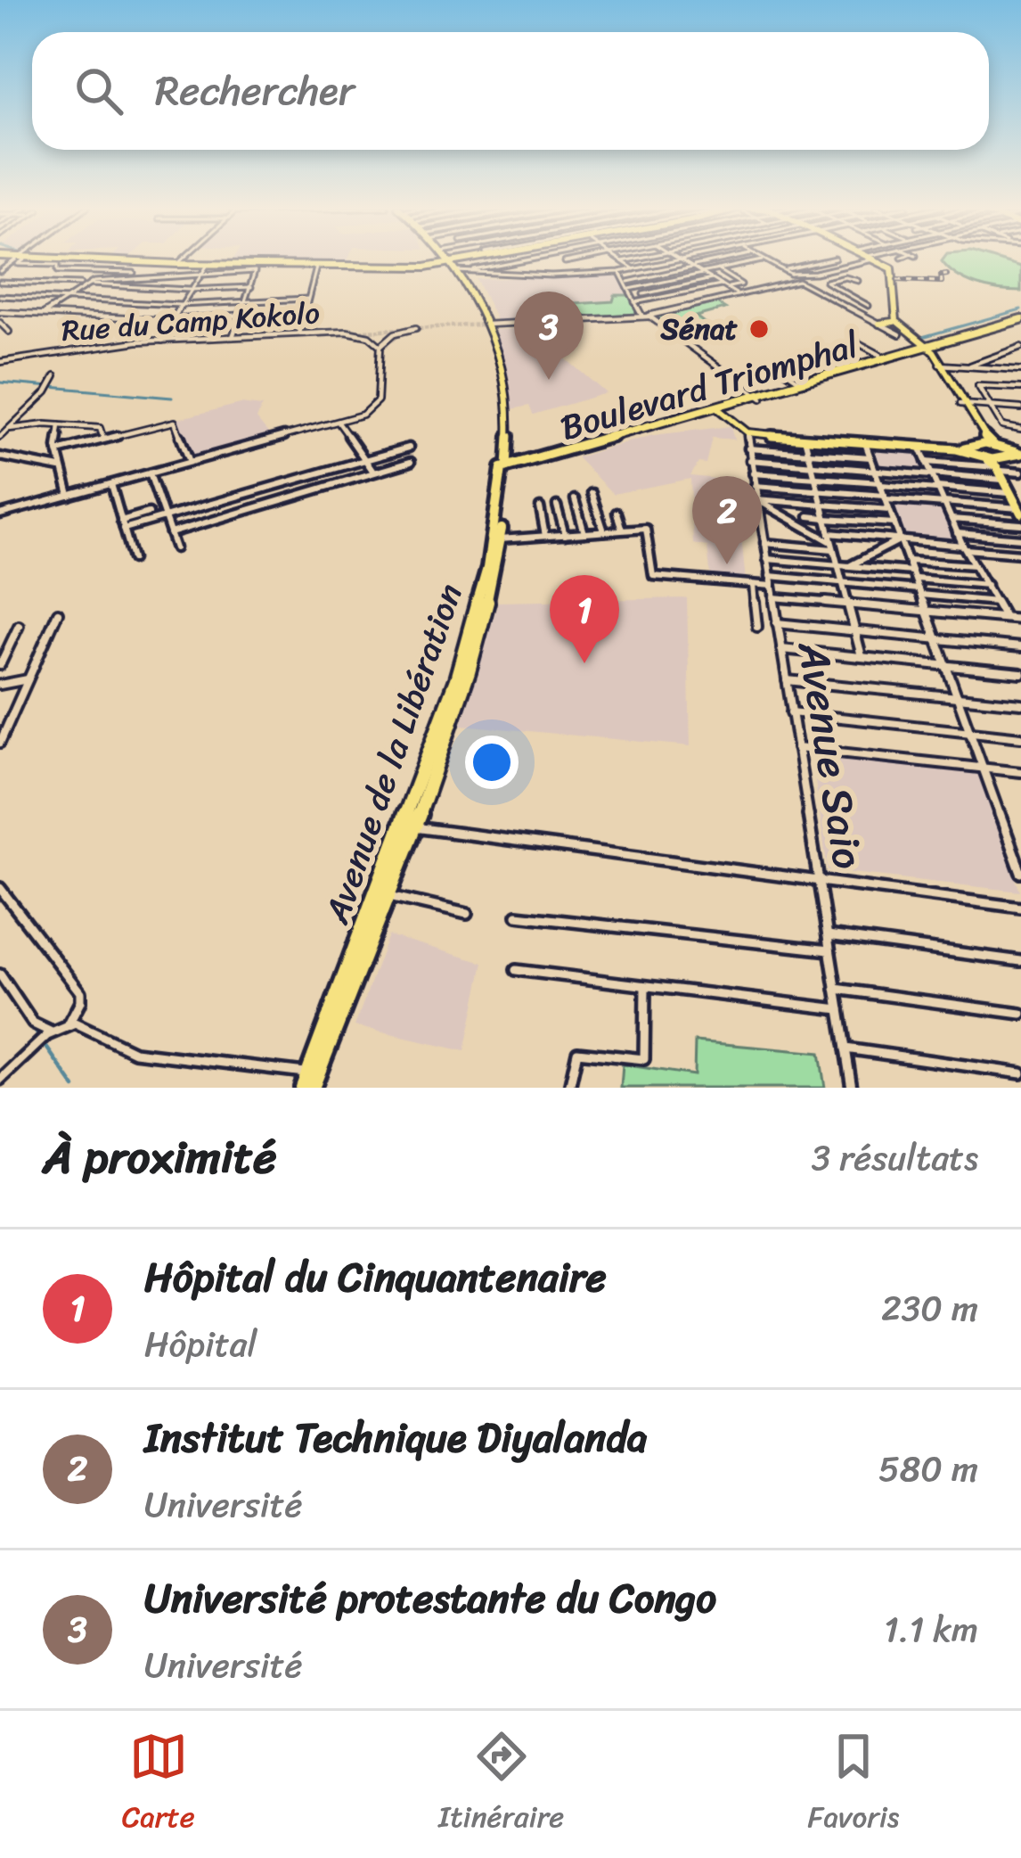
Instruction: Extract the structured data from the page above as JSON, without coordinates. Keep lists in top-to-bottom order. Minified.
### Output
{"streets":{"highway":["Boulevard Triomphal","Avenue de la Libération"],"street":["Rue du Camp Kokolo","Avenue Saio"]},"crossings":[["Boulevard Triomphal","Avenue de la Libération"]],"places":["Sénat"],"page":{"search":"Rechercher","pins":["3","2","1"],"heading":["À proximité","3 résultats"],"list":[{"mark":"1","name":"Hôpital du Cinquantenaire","note":"Hôpital","value":"230 m"},{"mark":"2","name":"Institut Technique Diyalanda","note":"Université","value":"580 m"},{"mark":"3","name":"Université protestante du Congo","note":"Université","value":"1.1 km"}],"nav":["Carte","Itinéraire","Favoris"]}}
